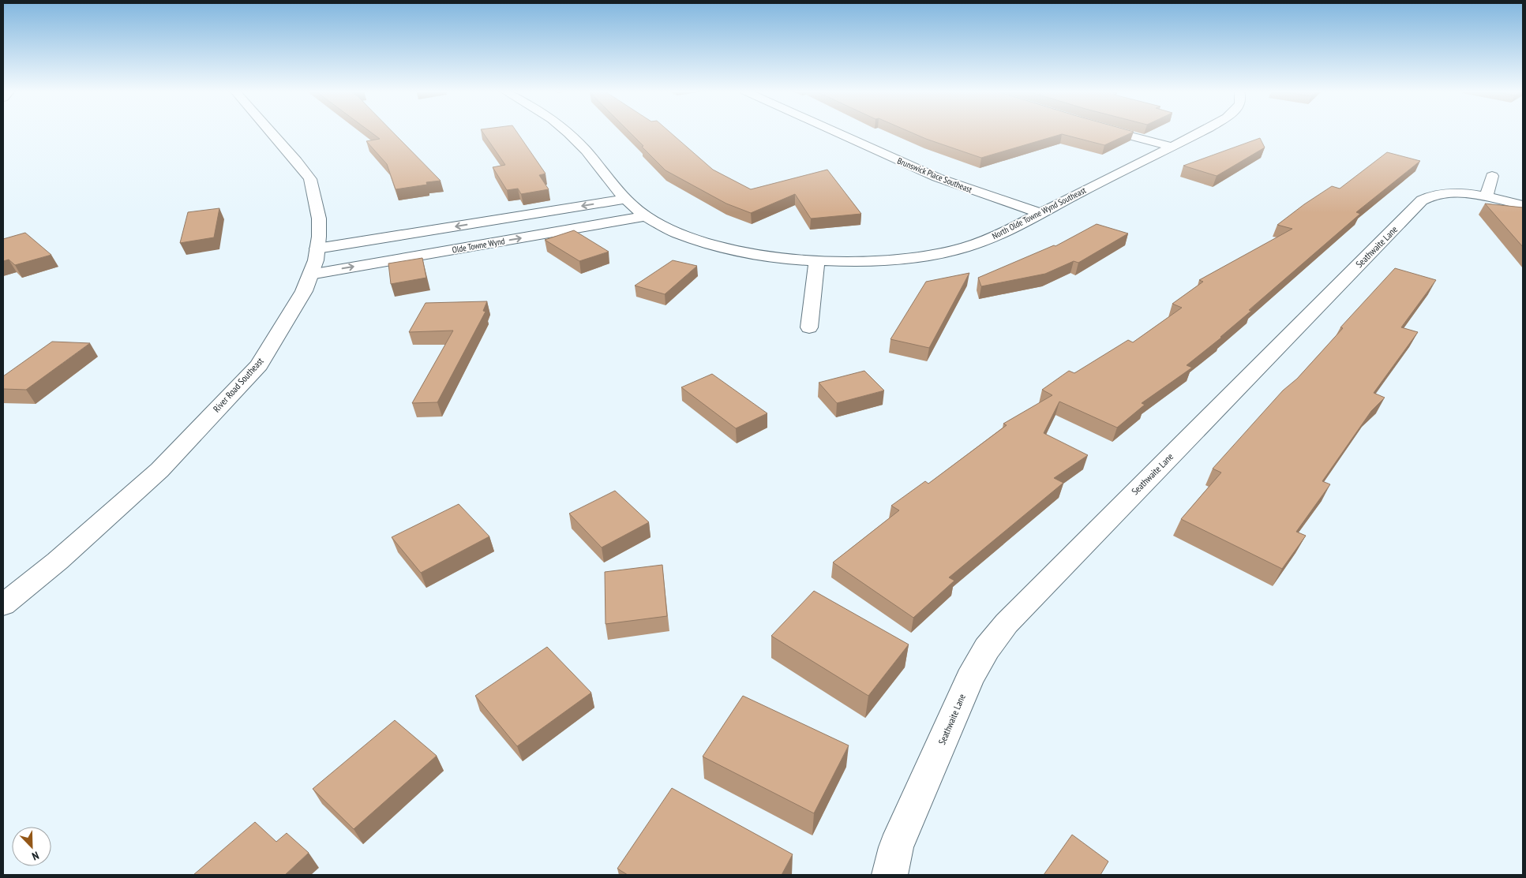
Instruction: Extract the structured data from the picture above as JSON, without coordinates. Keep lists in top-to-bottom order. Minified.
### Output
{"streets":{"street":["Brunswick Place Southeast","North Olde Towne Wynd Southeast","Olde Towne Wynd","Seathwaite Lane","River Road Southeast"]},"crossings":[["Brunswick Place Southeast","North Olde Towne Wynd Southeast"],["North Olde Towne Wynd Southeast","Olde Towne Wynd"],["Olde Towne Wynd","River Road Southeast"]],"north":"bottom right"}
